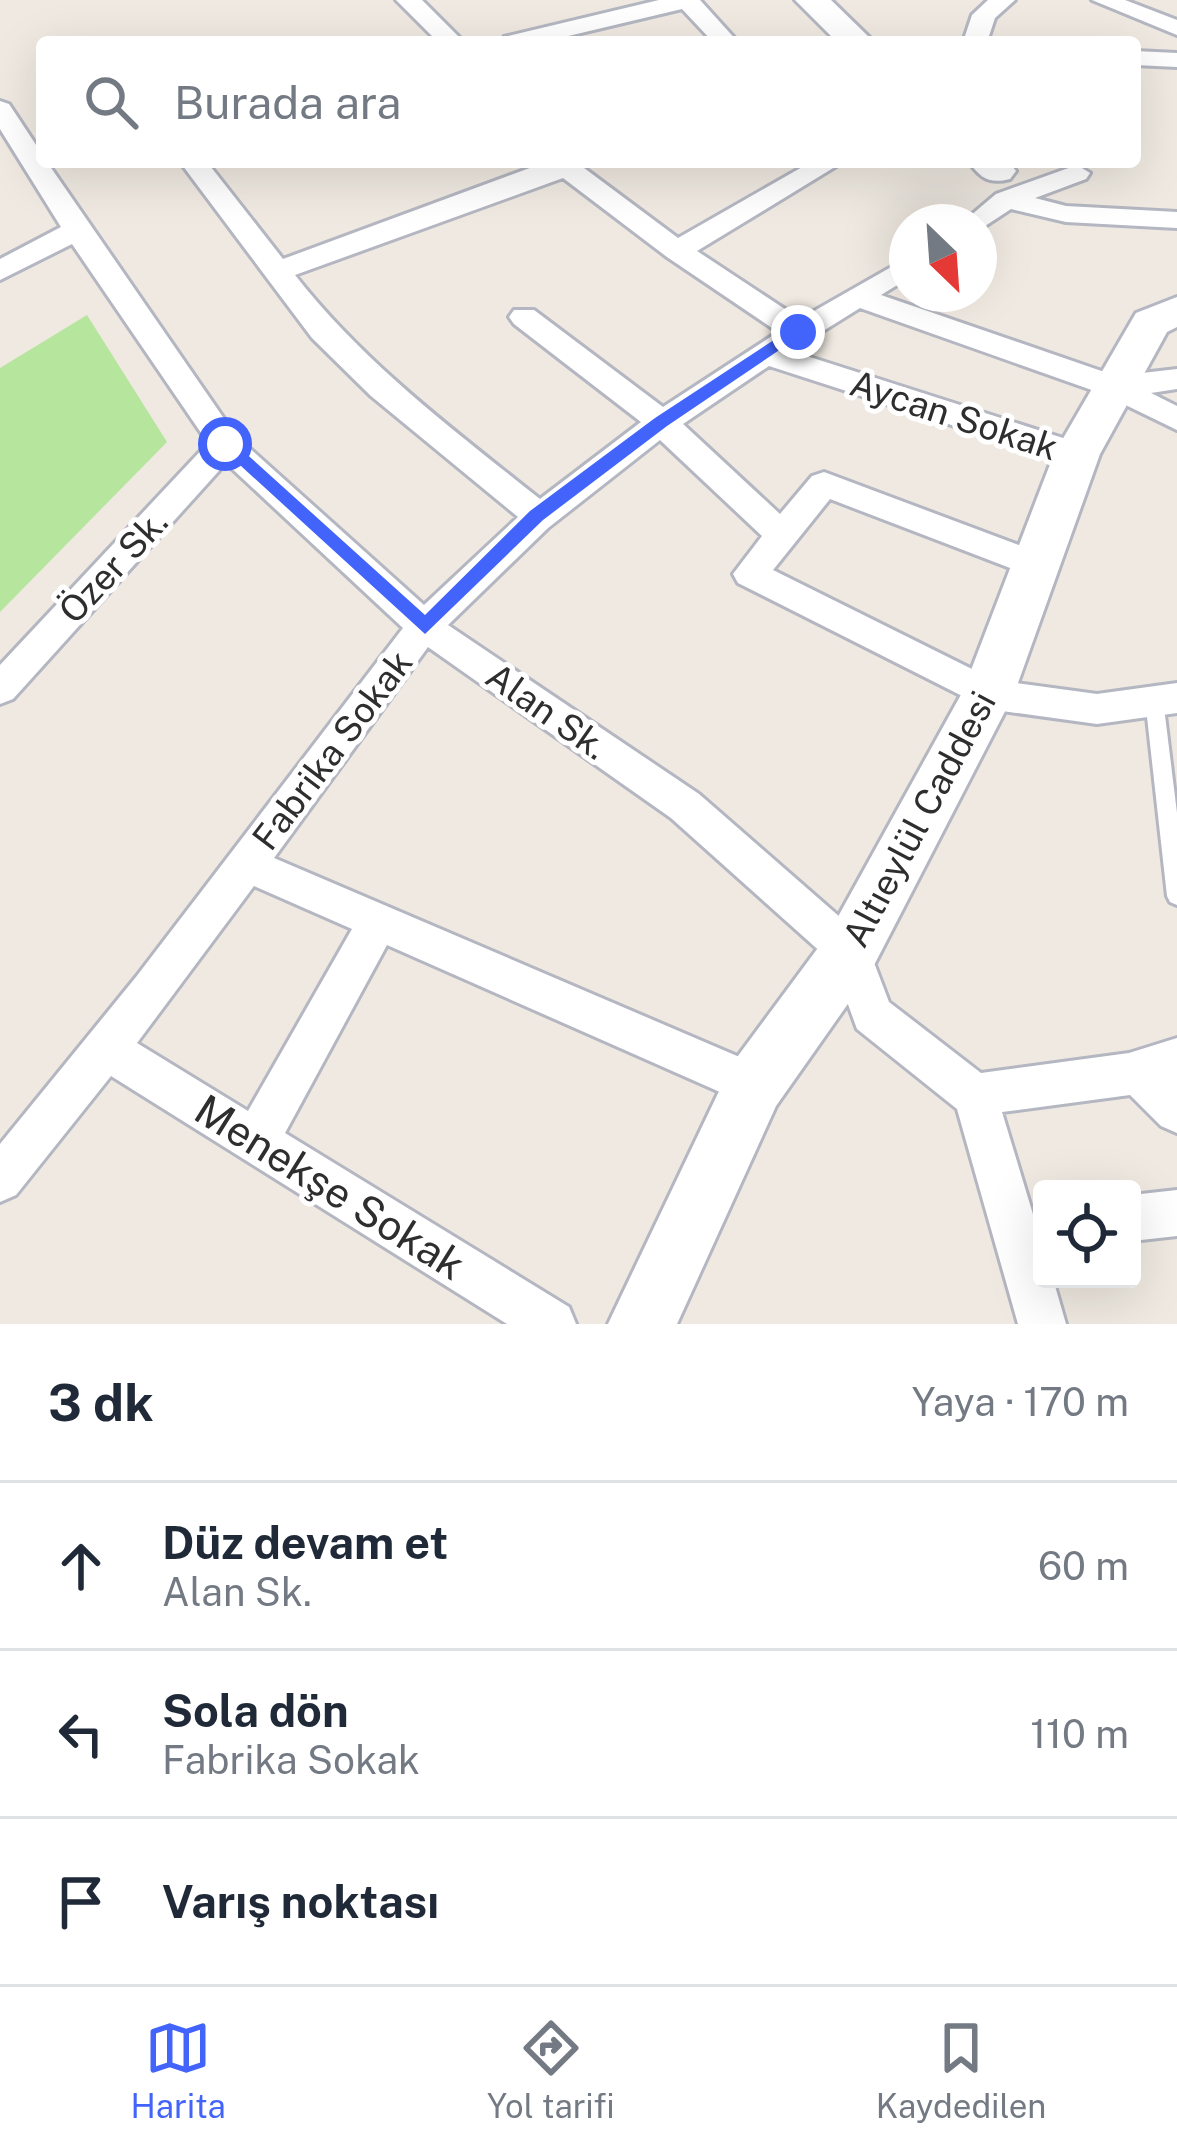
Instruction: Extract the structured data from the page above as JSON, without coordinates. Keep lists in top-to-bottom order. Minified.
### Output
{"streets":{"street":["Aycan Sokak","Özer Sk.","Alan Sk.","Fabrika Sokak","Altıeylül Caddesi","Menekşe Sokak"]},"crossings":[["Aycan Sokak","Fabrika Sokak"],["Aycan Sokak","Altıeylül Caddesi"],["Özer Sk.","Alan Sk."],["Alan Sk.","Fabrika Sokak"],["Alan Sk.","Altıeylül Caddesi"],["Fabrika Sokak","Menekşe Sokak"]],"north":"bottom right","page":{"search":"Burada ara","heading":["3 dk","Yaya · 170 m"],"list":[["Düz devam et","Alan Sk.","60 m"],["Sola dön","Fabrika Sokak","110 m"],"Varış noktası"],"nav":["Harita","Yol tarifi","Kaydedilen"]}}
